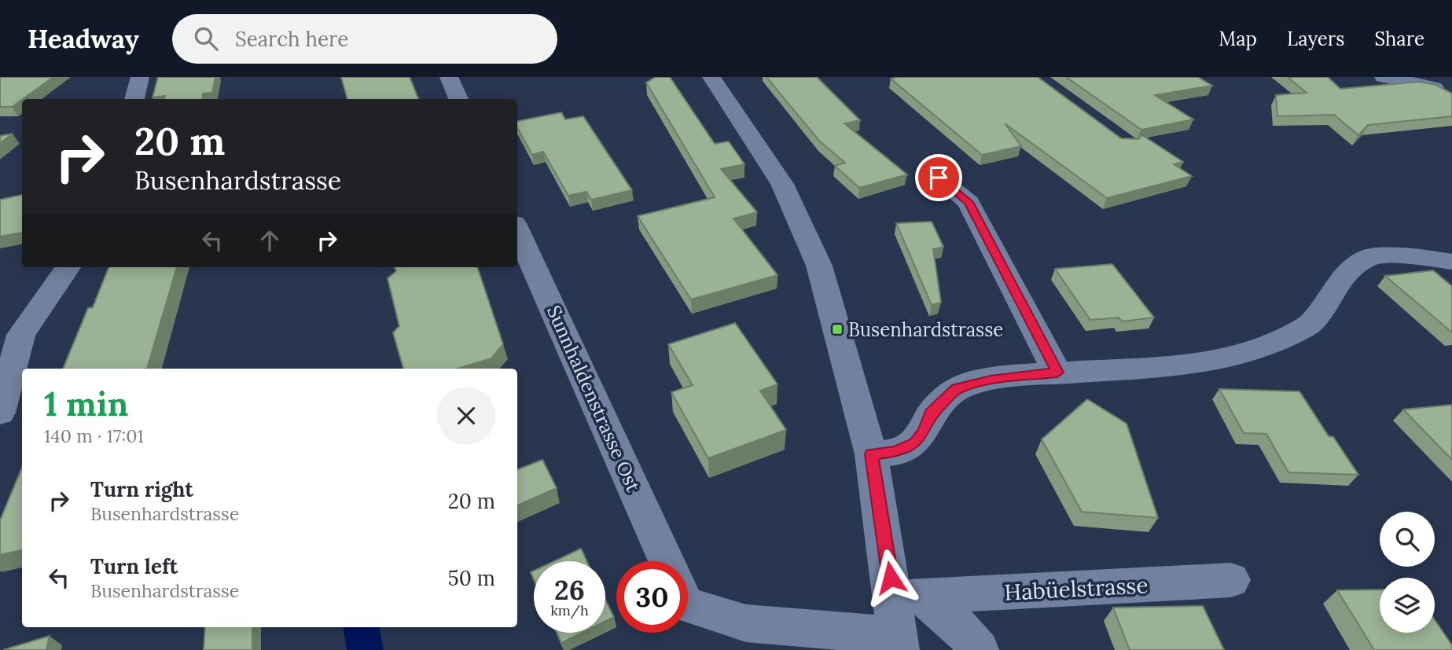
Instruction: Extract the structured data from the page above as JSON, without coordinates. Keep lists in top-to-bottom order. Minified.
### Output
{"streets":{"street":["Sunnhaldenstrasse Ost","Habüelstrasse"]},"places":{"transit":["Busenhardstrasse"]},"page":{"header":"Headway","search":"Search here","nav":["Map","Layers","Share"],"turn":["20 m","Busenhardstrasse"],"heading":["1 min","140 m · 17:01"],"list":[{"name":"Turn right","note":"Busenhardstrasse","value":"20 m"},{"name":"Turn left","note":"Busenhardstrasse","value":"50 m"}],"speed":"26 km/h","limit":"30"}}
